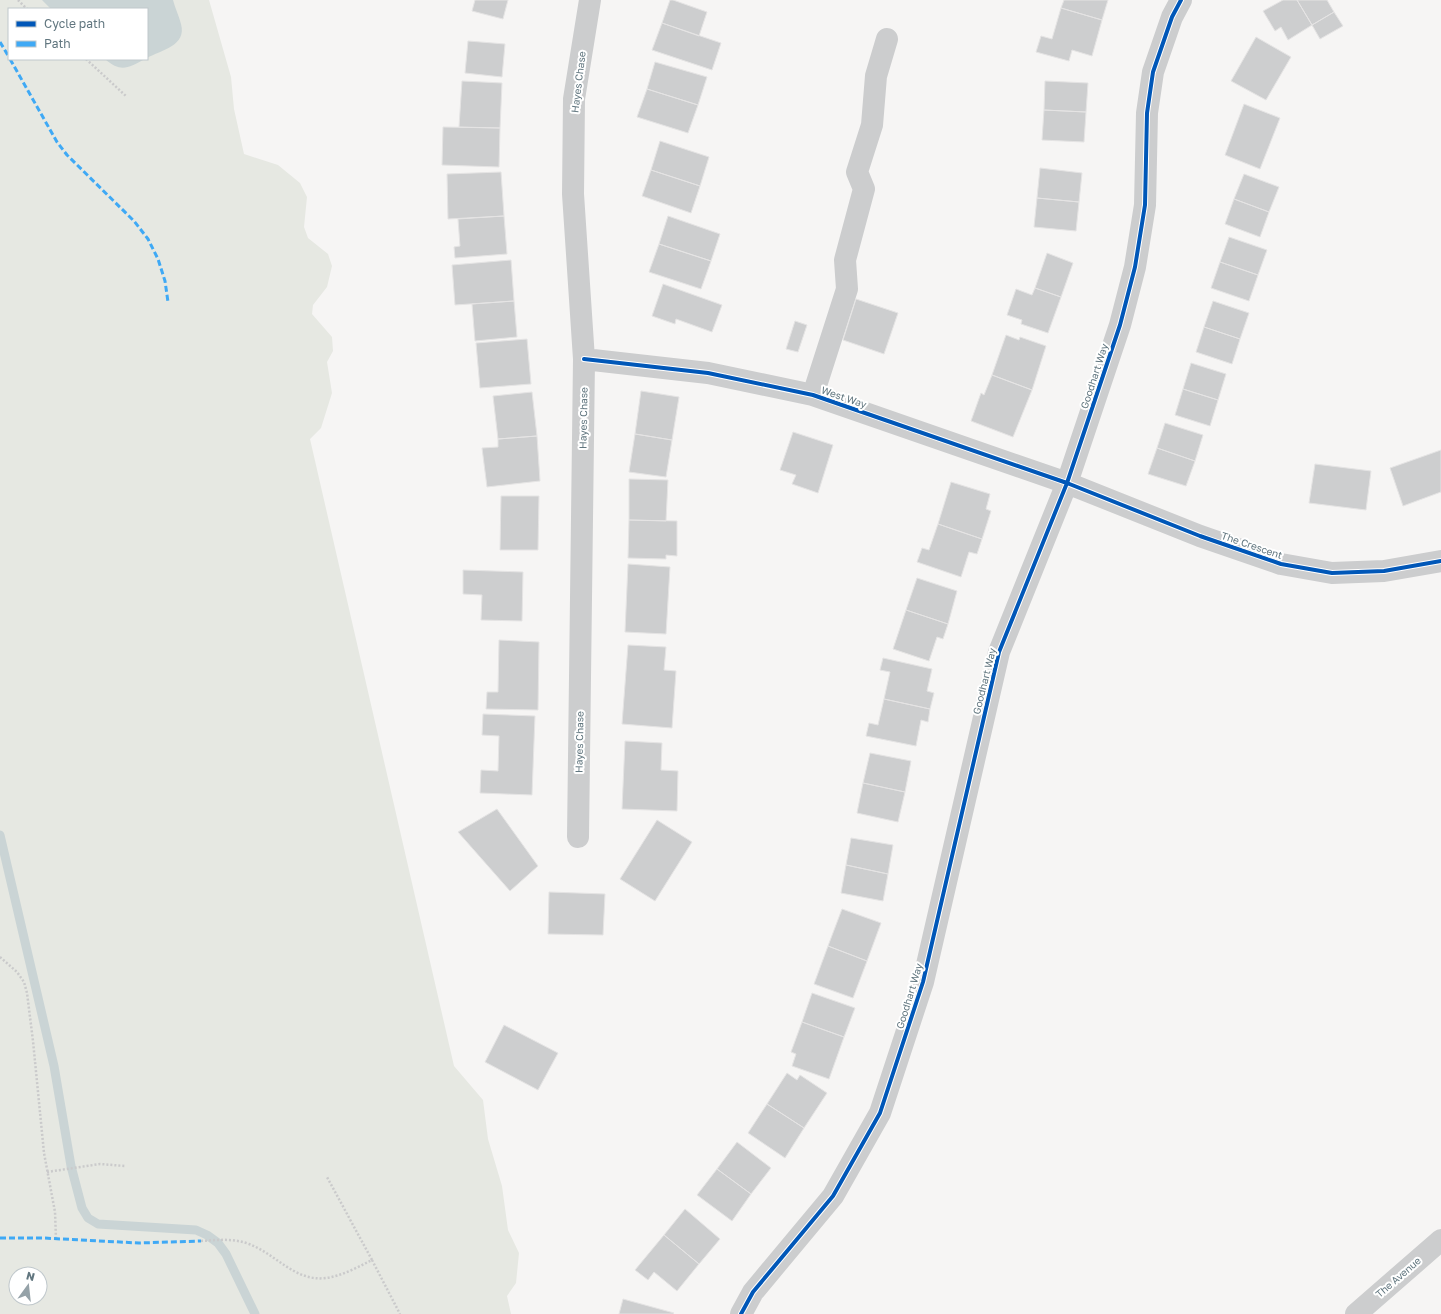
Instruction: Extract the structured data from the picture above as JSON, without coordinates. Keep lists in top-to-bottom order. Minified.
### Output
{"streets":{"street":["Hayes Chase","Goodhart Way","West Way","The Crescent","The Avenue"]},"crossings":[["Hayes Chase","West Way"],["Goodhart Way","West Way"],["Goodhart Way","The Crescent"],["West Way","The Crescent"]],"legend":["Cycle path","Path"],"north":"top"}
